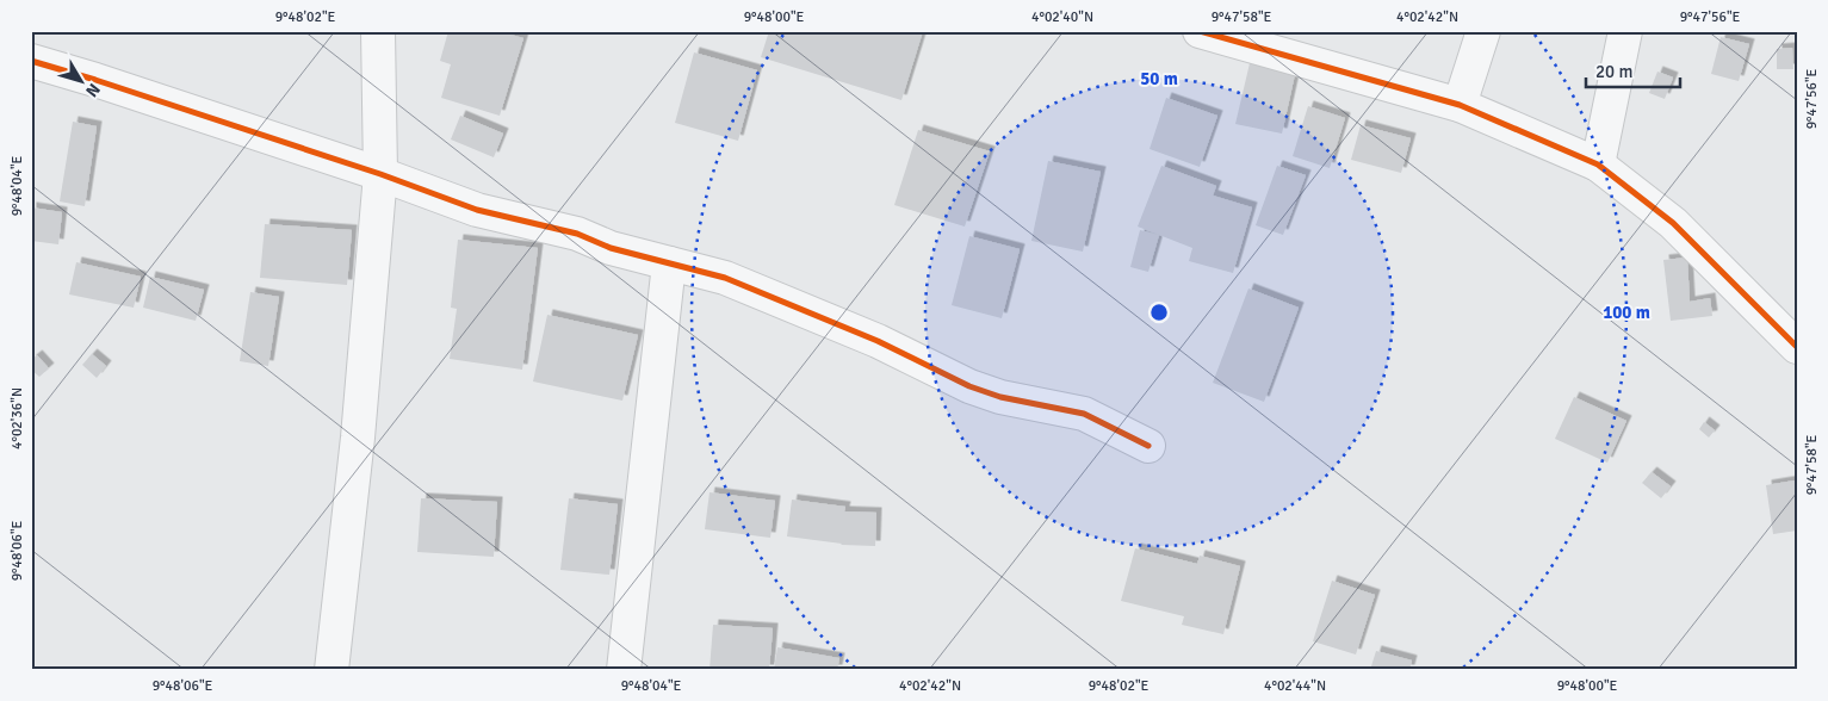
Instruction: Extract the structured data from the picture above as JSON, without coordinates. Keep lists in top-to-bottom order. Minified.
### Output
{"scale_bar":"20 m","north":"bottom right","coordinates":["9°48'02\"E","9°48'00\"E","4°02'40\"N","9°47'58\"E","4°02'42\"N","9°47'56\"E","9°48'04\"E","4°02'36\"N","9°48'06\"E","4°02'44\"N"],"rings":["50 m","100 m"]}
